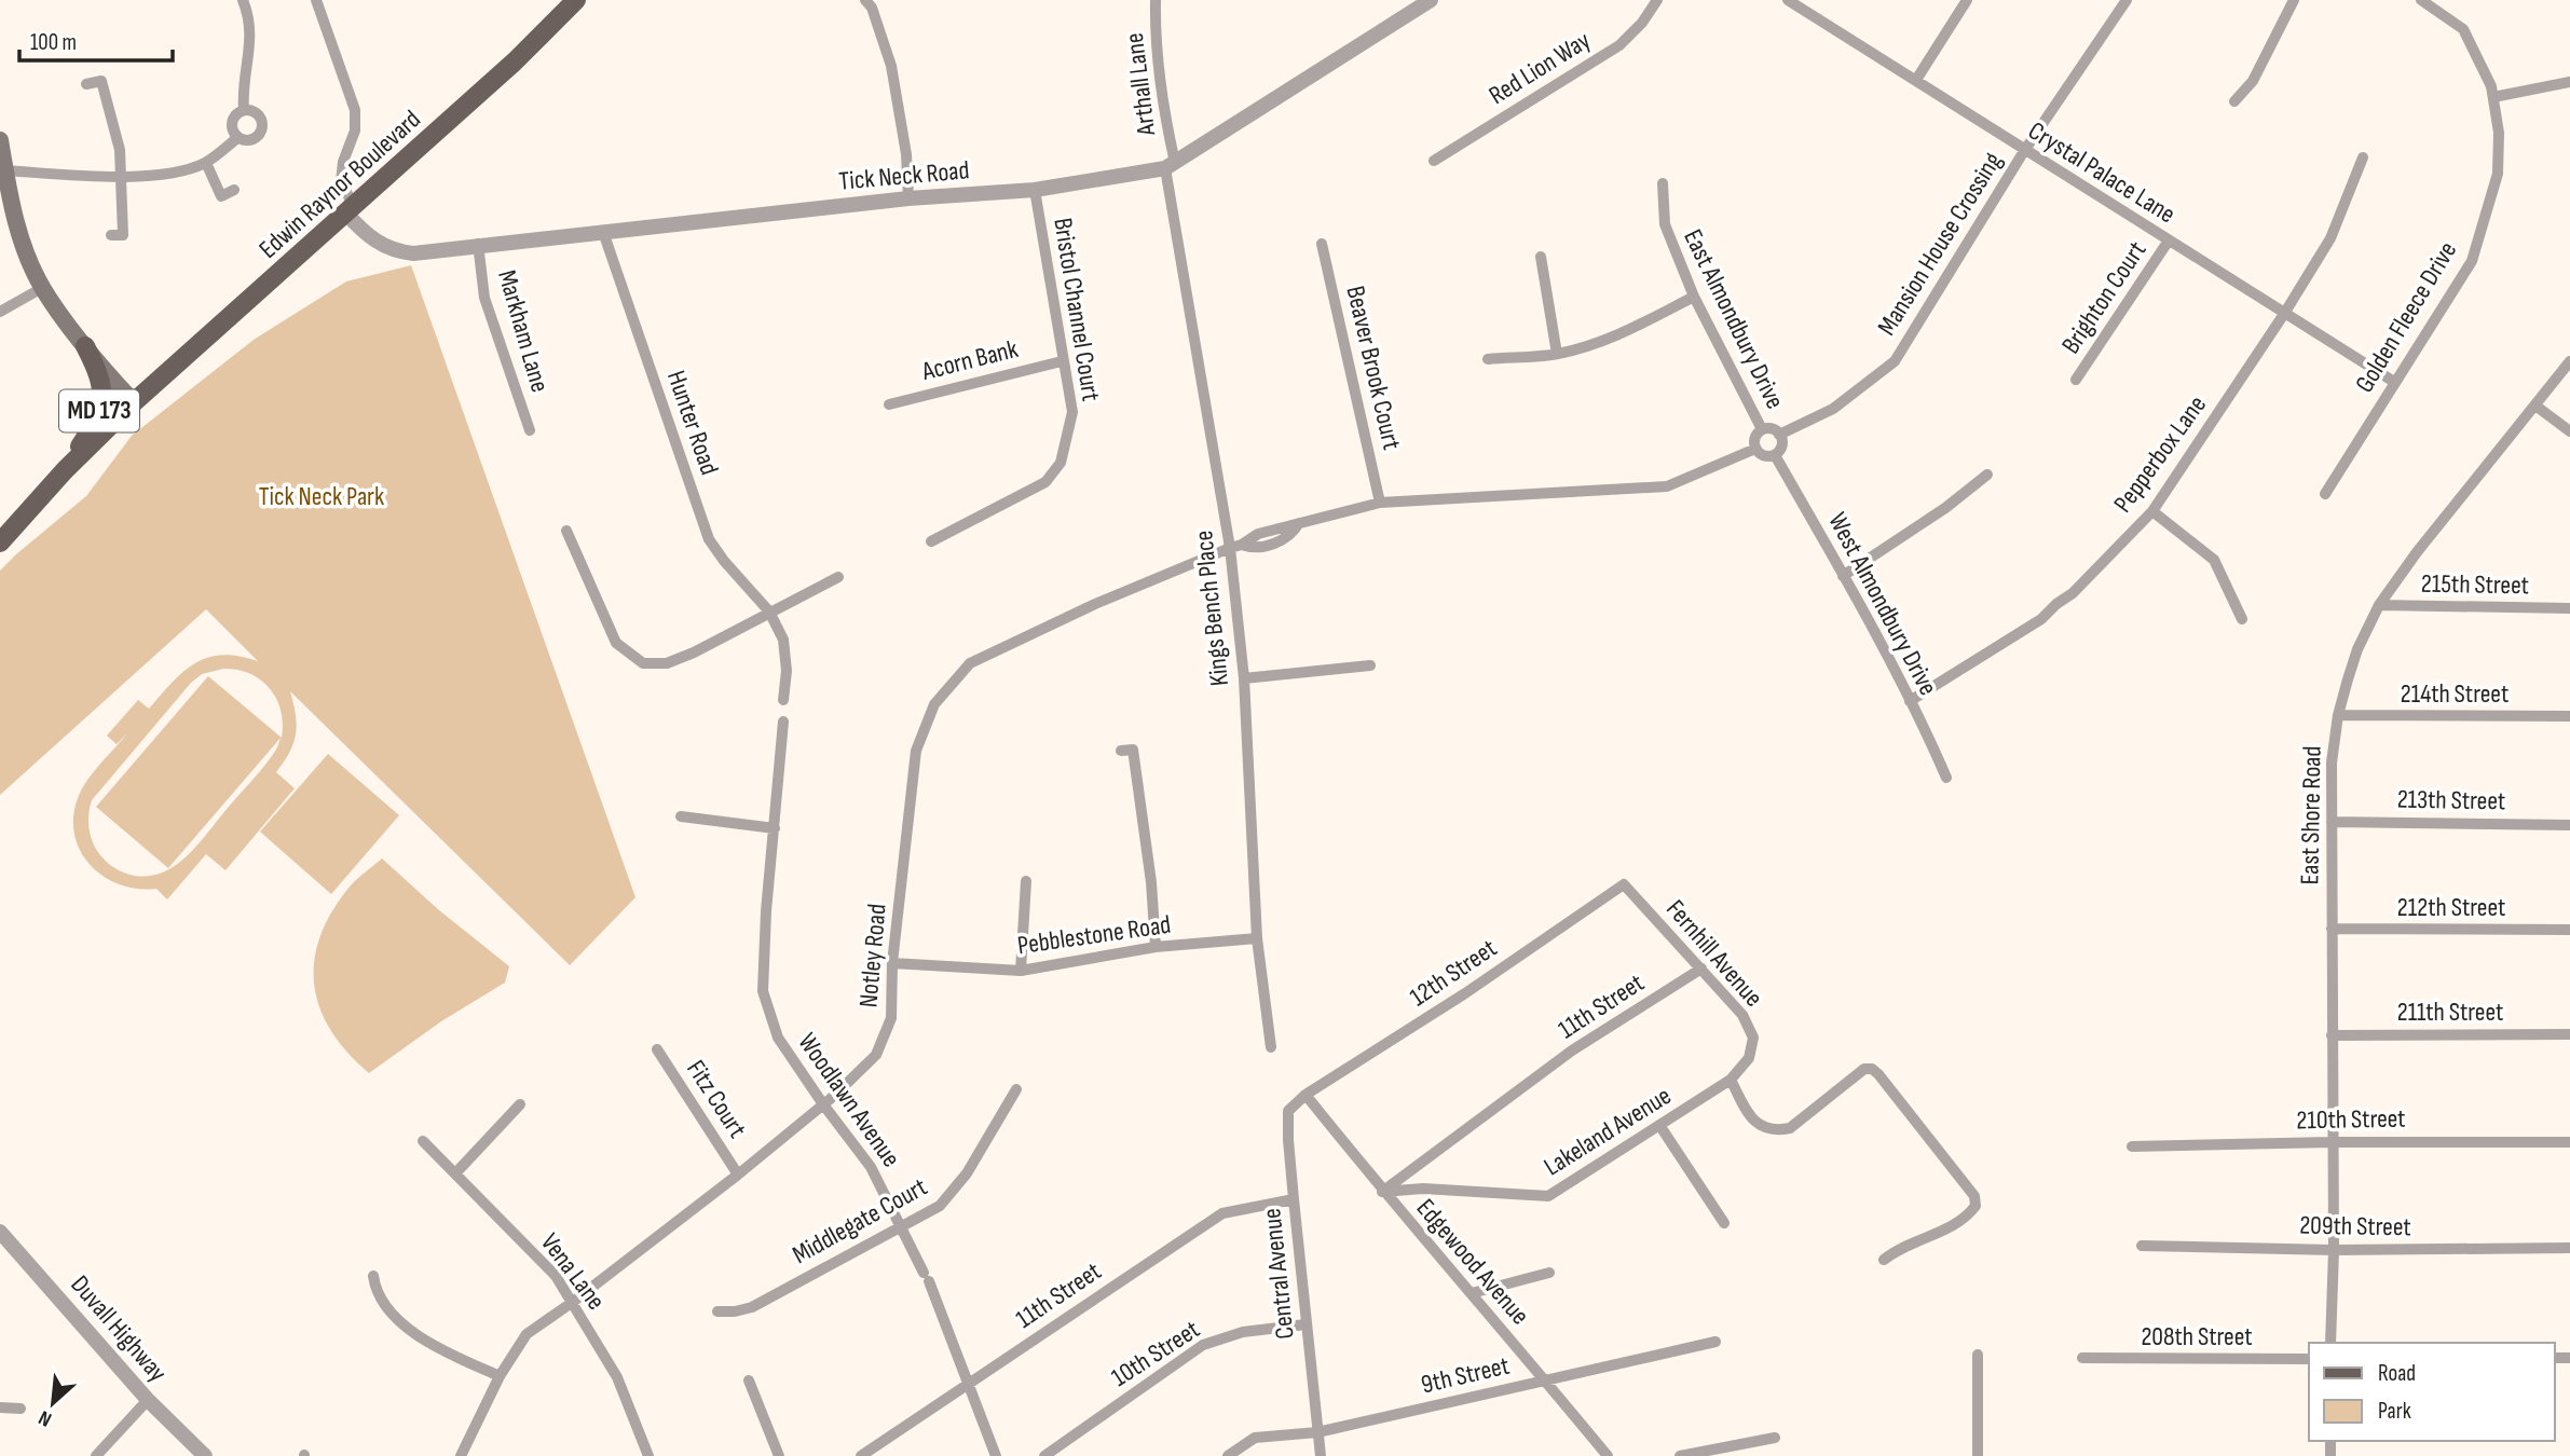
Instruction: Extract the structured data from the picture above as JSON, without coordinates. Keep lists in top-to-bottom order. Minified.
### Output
{"streets":{"main road":["Edwin Raynor Boulevard","MD 173"],"street":["Red Lion Way","Arthall Lane","Crystal Palace Lane","Tick Neck Road","Mansion House Crossing","Brighton Court","Bristol Channel Court","Golden Fleece Drive","East Almondbury Drive","Markham Lane","Acorn Bank","Beaver Brook Court","Hunter Road","Pepperbox Lane","215th Street","West Almondbury Drive","Kings Bench Place","214th Street","213th Street","East Shore Road","212th Street","Pebblestone Road","Fernhill Avenue","Notley Road","12th Street","11th Street","211th Street","Fitz Court","Woodlawn Avenue","210th Street","Lakeland Avenue","Middlegate Court","209th Street","Edgewood Avenue","Vena Lane","Central Avenue","Duvall Highway","208th Street","10th Street","9th Street"]},"crossings":[["Arthall Lane","Tick Neck Road"],["Arthall Lane","Kings Bench Place"],["Crystal Palace Lane","Mansion House Crossing"],["Crystal Palace Lane","Brighton Court"],["Crystal Palace Lane","Golden Fleece Drive"],["Crystal Palace Lane","Pepperbox Lane"],["Tick Neck Road","Edwin Raynor Boulevard"],["Tick Neck Road","Bristol Channel Court"],["Tick Neck Road","Markham Lane"],["Tick Neck Road","Hunter Road"],["Tick Neck Road","Kings Bench Place"],["Edwin Raynor Boulevard","MD 173"],["Mansion House Crossing","East Almondbury Drive"],["Mansion House Crossing","West Almondbury Drive"],["Bristol Channel Court","Acorn Bank"],["East Almondbury Drive","West Almondbury Drive"],["Pepperbox Lane","West Almondbury Drive"],["215th Street","East Shore Road"],["Kings Bench Place","Pebblestone Road"],["Kings Bench Place","Notley Road"],["214th Street","East Shore Road"],["213th Street","East Shore Road"],["East Shore Road","212th Street"],["East Shore Road","211th Street"],["East Shore Road","210th Street"],["East Shore Road","209th Street"],["Pebblestone Road","Notley Road"],["Fernhill Avenue","12th Street"],["Fernhill Avenue","11th Street"],["Fernhill Avenue","Lakeland Avenue"],["Notley Road","Fitz Court"],["Notley Road","Woodlawn Avenue"],["Notley Road","Vena Lane"],["12th Street","Edgewood Avenue"],["12th Street","Central Avenue"],["11th Street","Woodlawn Avenue"],["11th Street","Lakeland Avenue"],["11th Street","Edgewood Avenue"],["11th Street","Central Avenue"],["Woodlawn Avenue","Middlegate Court"],["Lakeland Avenue","Edgewood Avenue"],["Edgewood Avenue","Central Avenue"],["Edgewood Avenue","9th Street"],["Central Avenue","10th Street"],["Central Avenue","9th Street"]],"parks":["Tick Neck Park"],"legend":["Road","Park"],"scale_bar":"100 m","north":"bottom left"}
